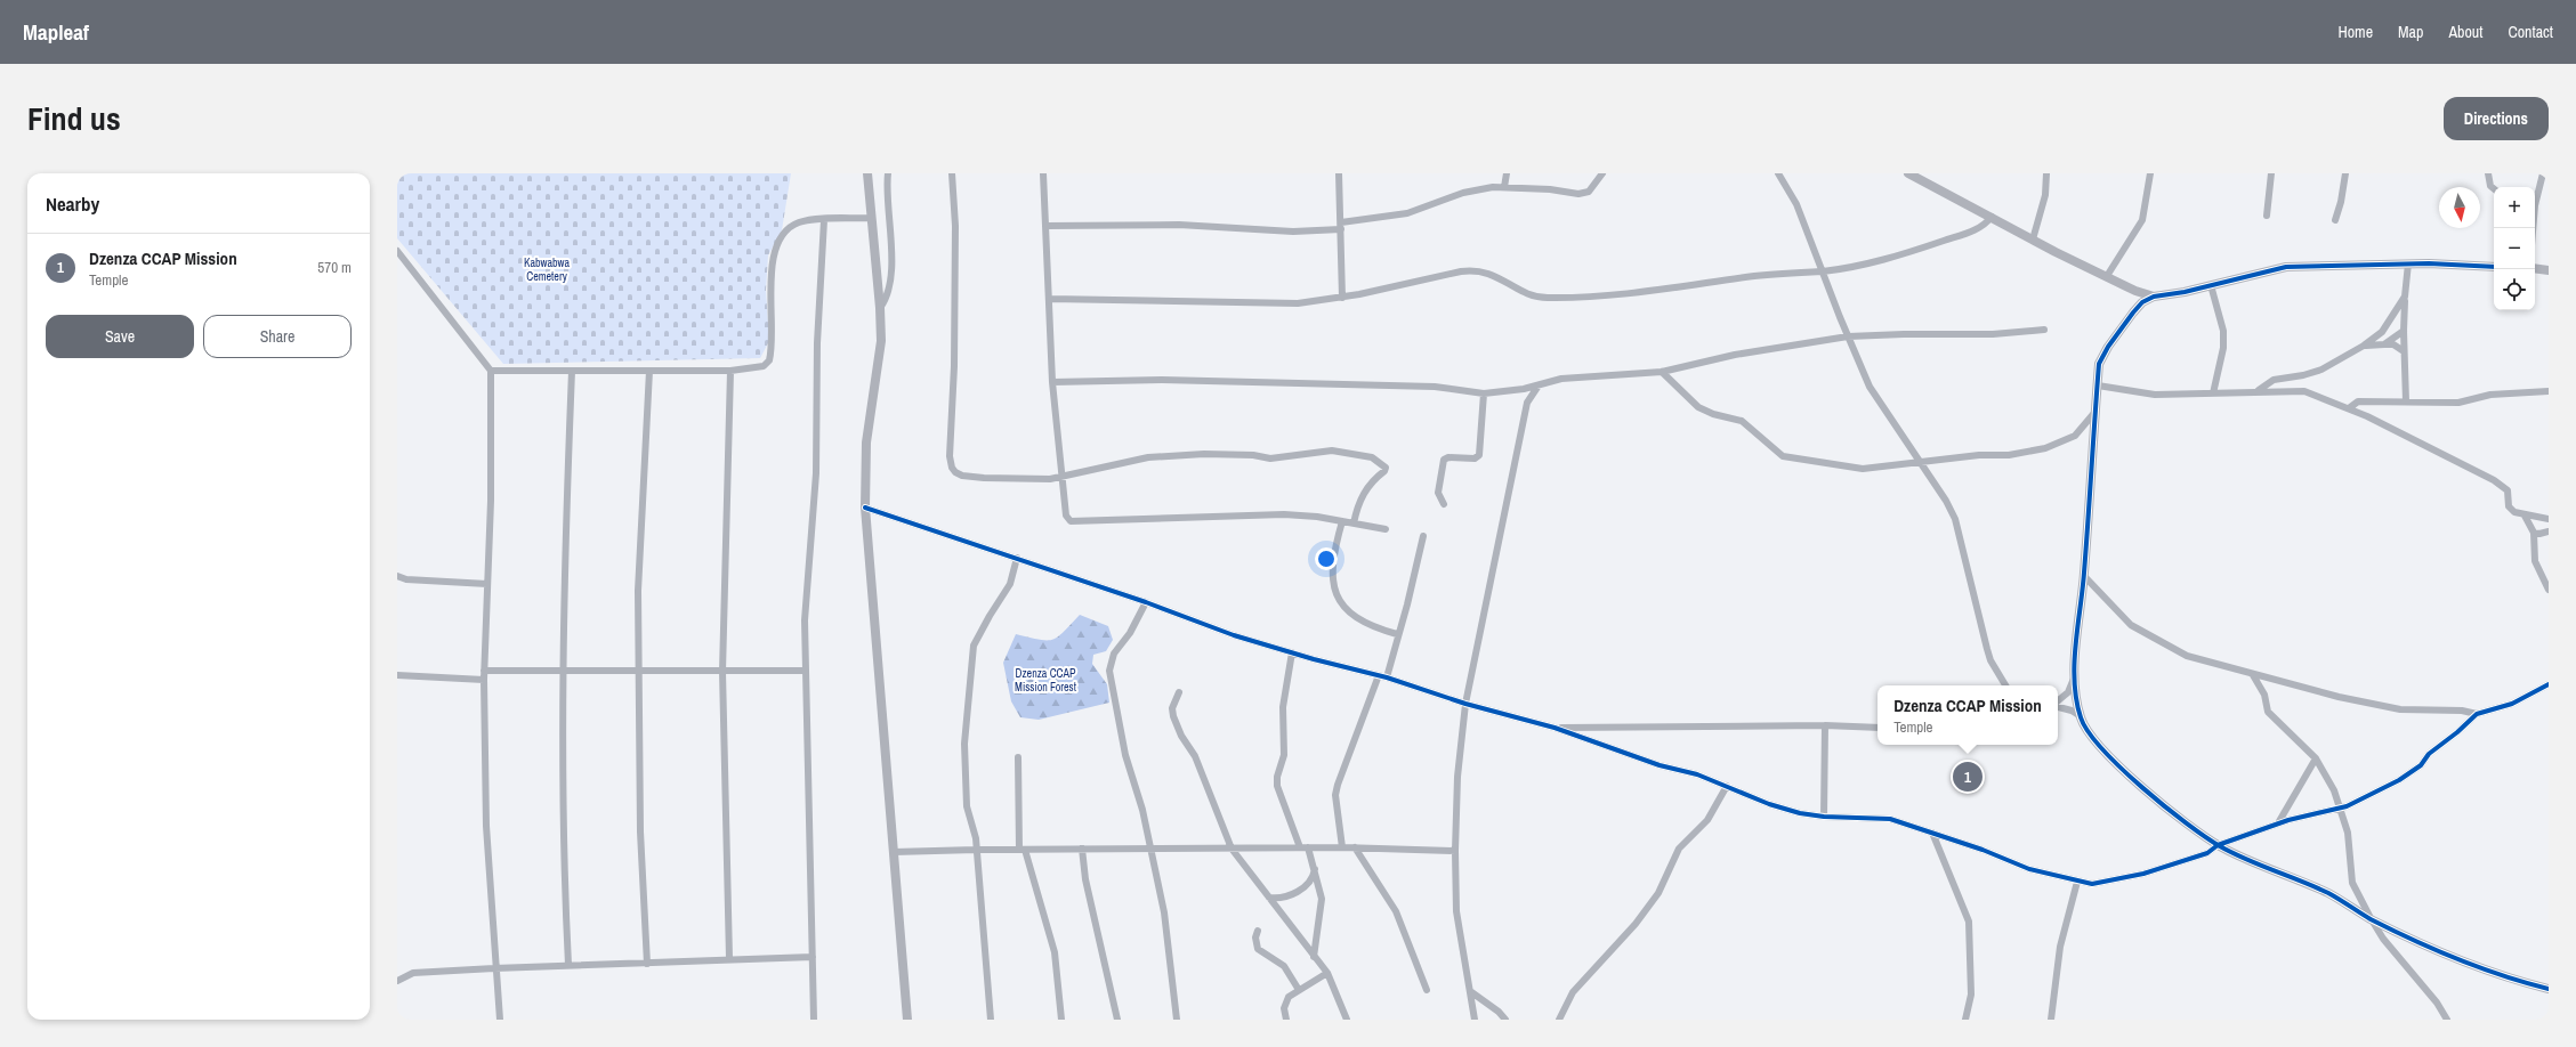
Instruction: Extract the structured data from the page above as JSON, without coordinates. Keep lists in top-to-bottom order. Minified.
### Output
{"parks":["Kabwabwa Cemetery","Dzenza CCAP Mission Forest"],"north":"bottom","page":{"header":"Mapleaf","nav":["Home","Map","About","Contact"],"title":"Find us","buttons":["Directions",["Save","Share"]],"heading":"Nearby","map_buttons":["+","−"],"list":[{"mark":"1","name":"Dzenza CCAP Mission","note":"Temple","value":"570 m"}],"popup":["Dzenza CCAP Mission","Temple"],"pins":"1"}}
